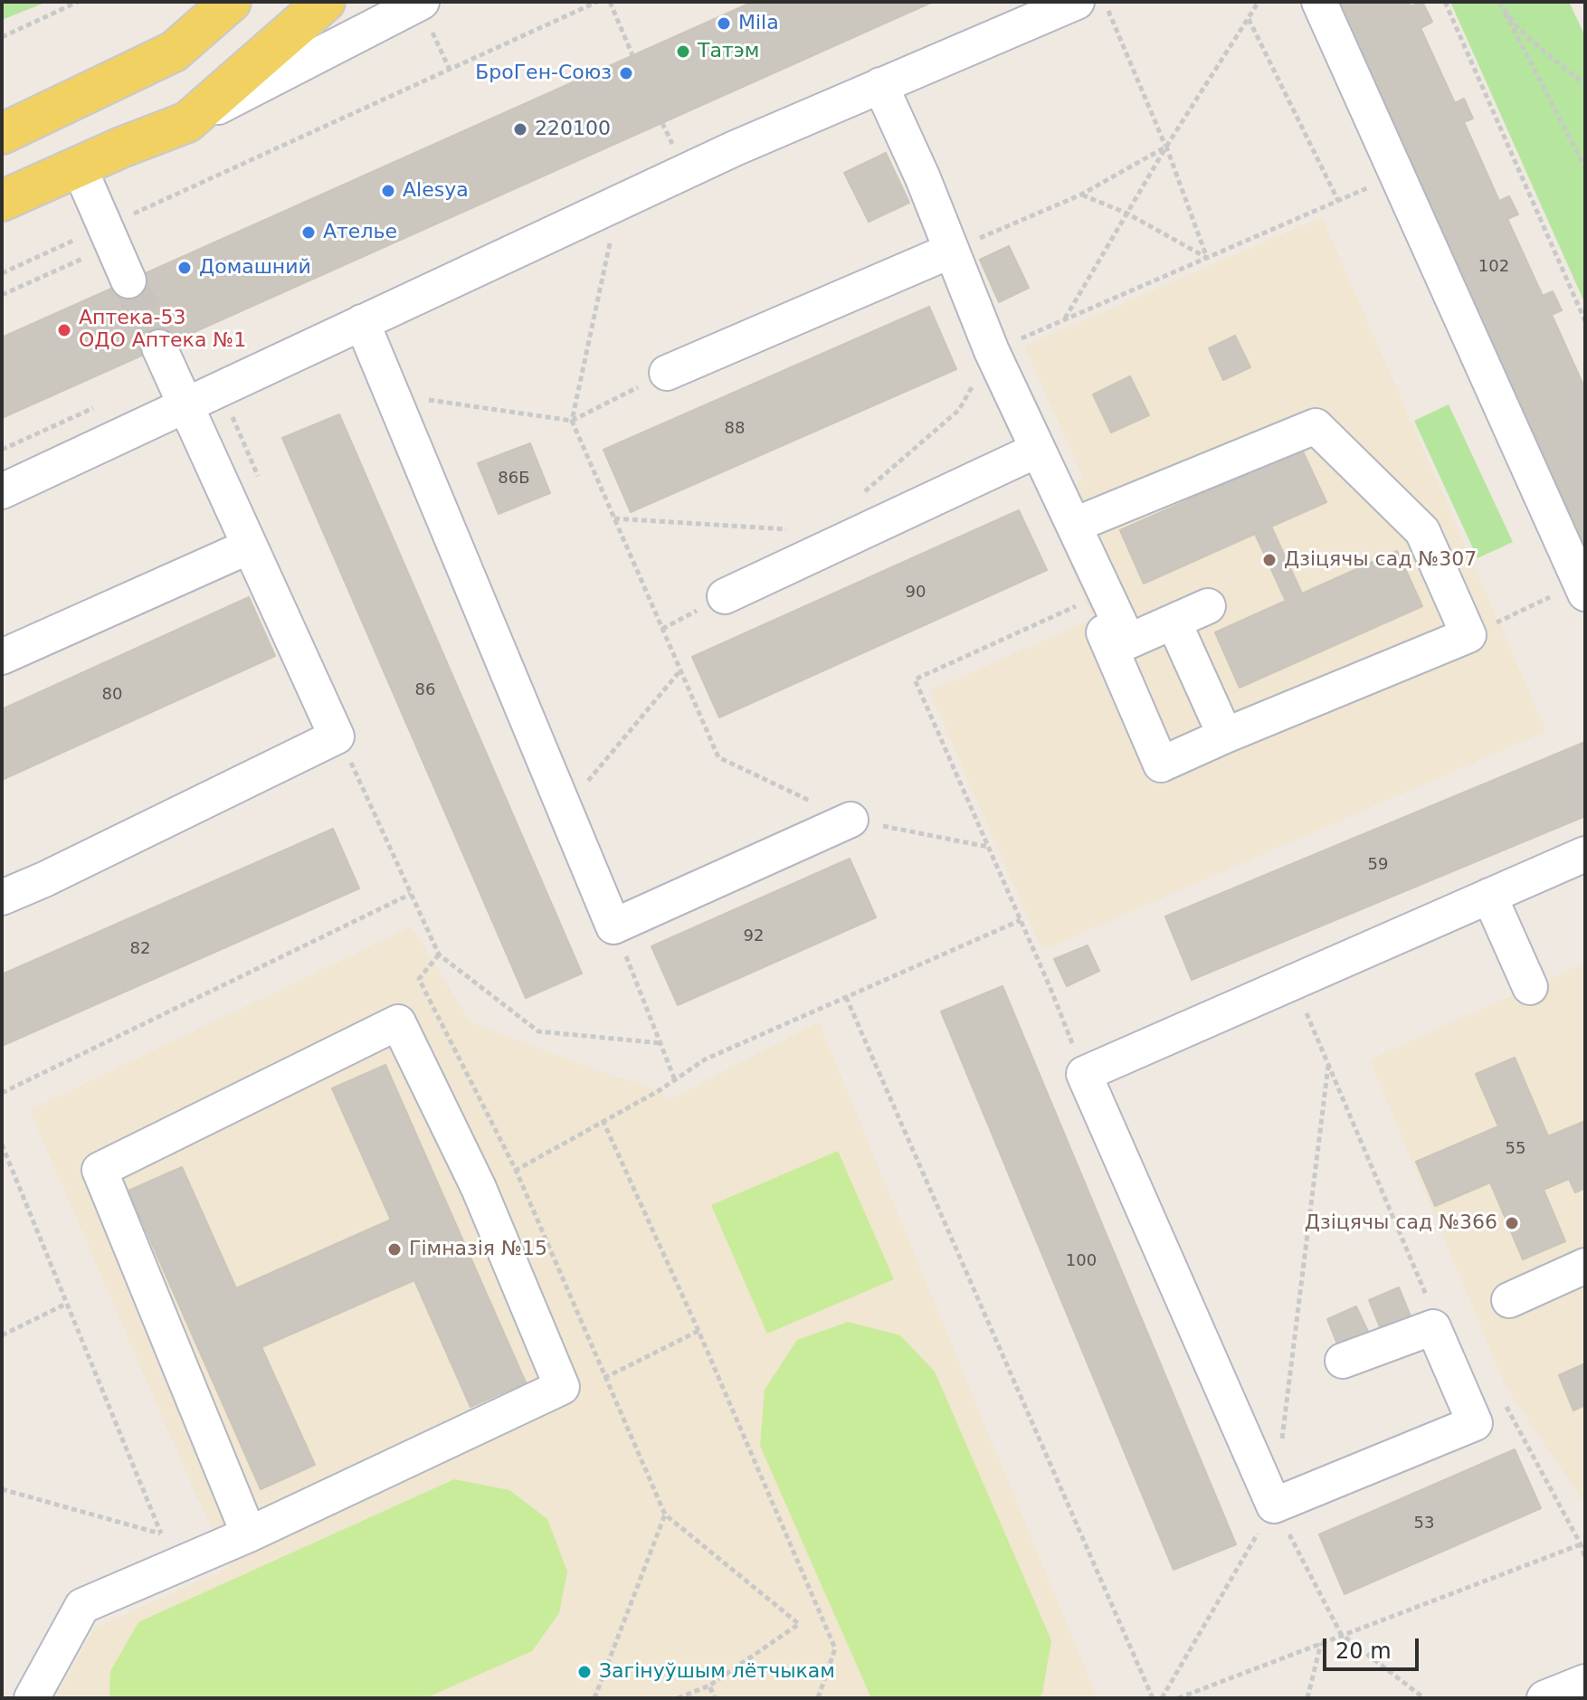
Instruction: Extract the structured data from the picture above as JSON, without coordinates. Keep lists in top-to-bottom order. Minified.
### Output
{"places":["Mila","Татэм","БроГен-Союз","220100","Alesya","Ателье","Домашний","Аптека-53 ОДО Аптека №1","Дзіцячы сад №307","Дзіцячы сад №366","Гімназія №15","Загінуўшым лётчыкам"],"house_numbers":["102","88","86Б","90","86","80","59","92","82","55","100","53"],"scale_bar":"20 m"}
